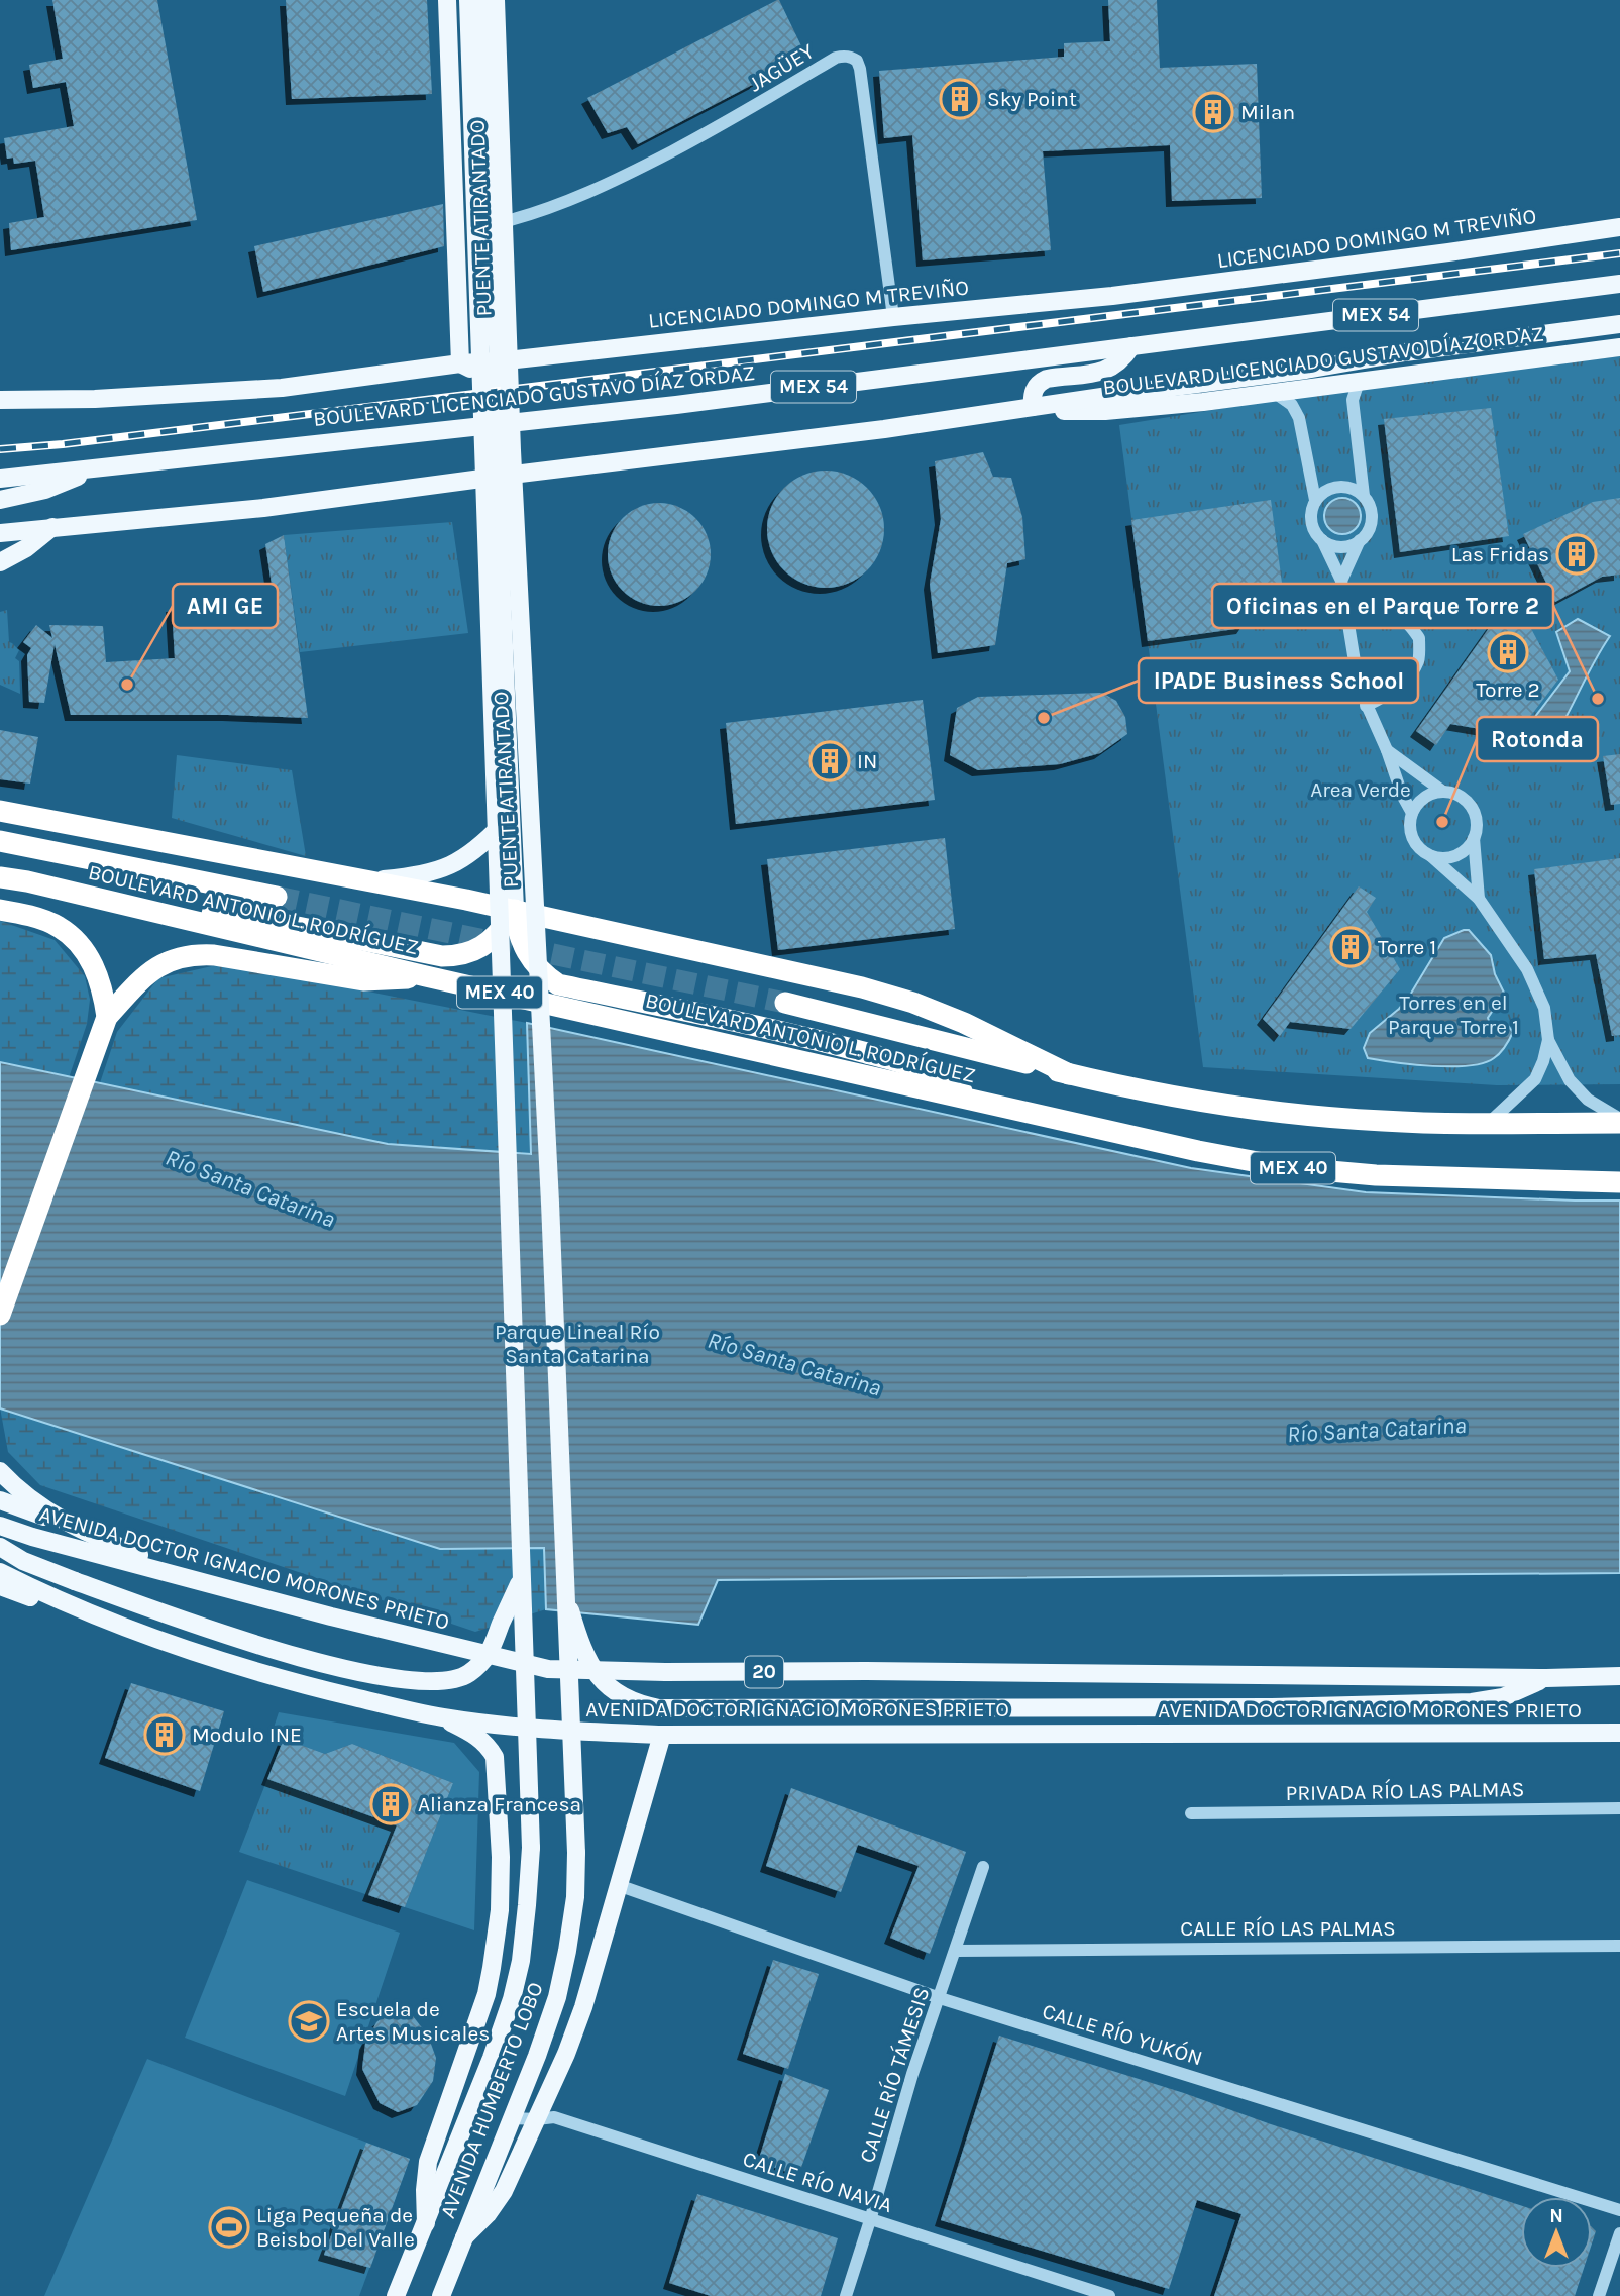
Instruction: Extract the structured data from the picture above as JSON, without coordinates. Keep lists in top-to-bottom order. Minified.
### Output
{"streets":{"highway":["BOULEVARD ANTONIO L. RODRÍGUEZ","MEX 40"],"main road":["PUENTE ATIRANTADO","LICENCIADO DOMINGO M TREVIÑO","MEX 54","BOULEVARD LICENCIADO GUSTAVO DÍAZ ORDAZ","AVENIDA DOCTOR IGNACIO MORONES PRIETO","20","AVENIDA HUMBERTO LOBO"],"street":["JAGÜEY","PRIVADA RÍO LAS PALMAS","CALLE RÍO LAS PALMAS","CALLE RÍO YUKÓN","CALLE RÍO TÁMESIS","CALLE RÍO NAVIA"]},"crossings":[["JAGÜEY","LICENCIADO DOMINGO M TREVIÑO"],["PUENTE ATIRANTADO","AVENIDA HUMBERTO LOBO"],["CALLE RÍO LAS PALMAS","CALLE RÍO TÁMESIS"],["CALLE RÍO YUKÓN","CALLE RÍO TÁMESIS"],["CALLE RÍO TÁMESIS","CALLE RÍO NAVIA"],["AVENIDA HUMBERTO LOBO","CALLE RÍO NAVIA"]],"water":["Río Santa Catarina"],"parks":["Area Verde","Torres en el Parque Torre 1","Parque Lineal Río Santa Catarina"],"places":{"building":["Sky Point","Milan","Las Fridas","Torre 2","IN","Torre 1","Modulo INE","Alianza Francesa"],"other":["AMI GE","Oficinas en el Parque Torre 2","IPADE Business School","Rotonda"],"school or university":["Escuela de Artes Musicales"],"sports":["Liga Pequeña de Beisbol Del Valle"]},"north":"top"}
